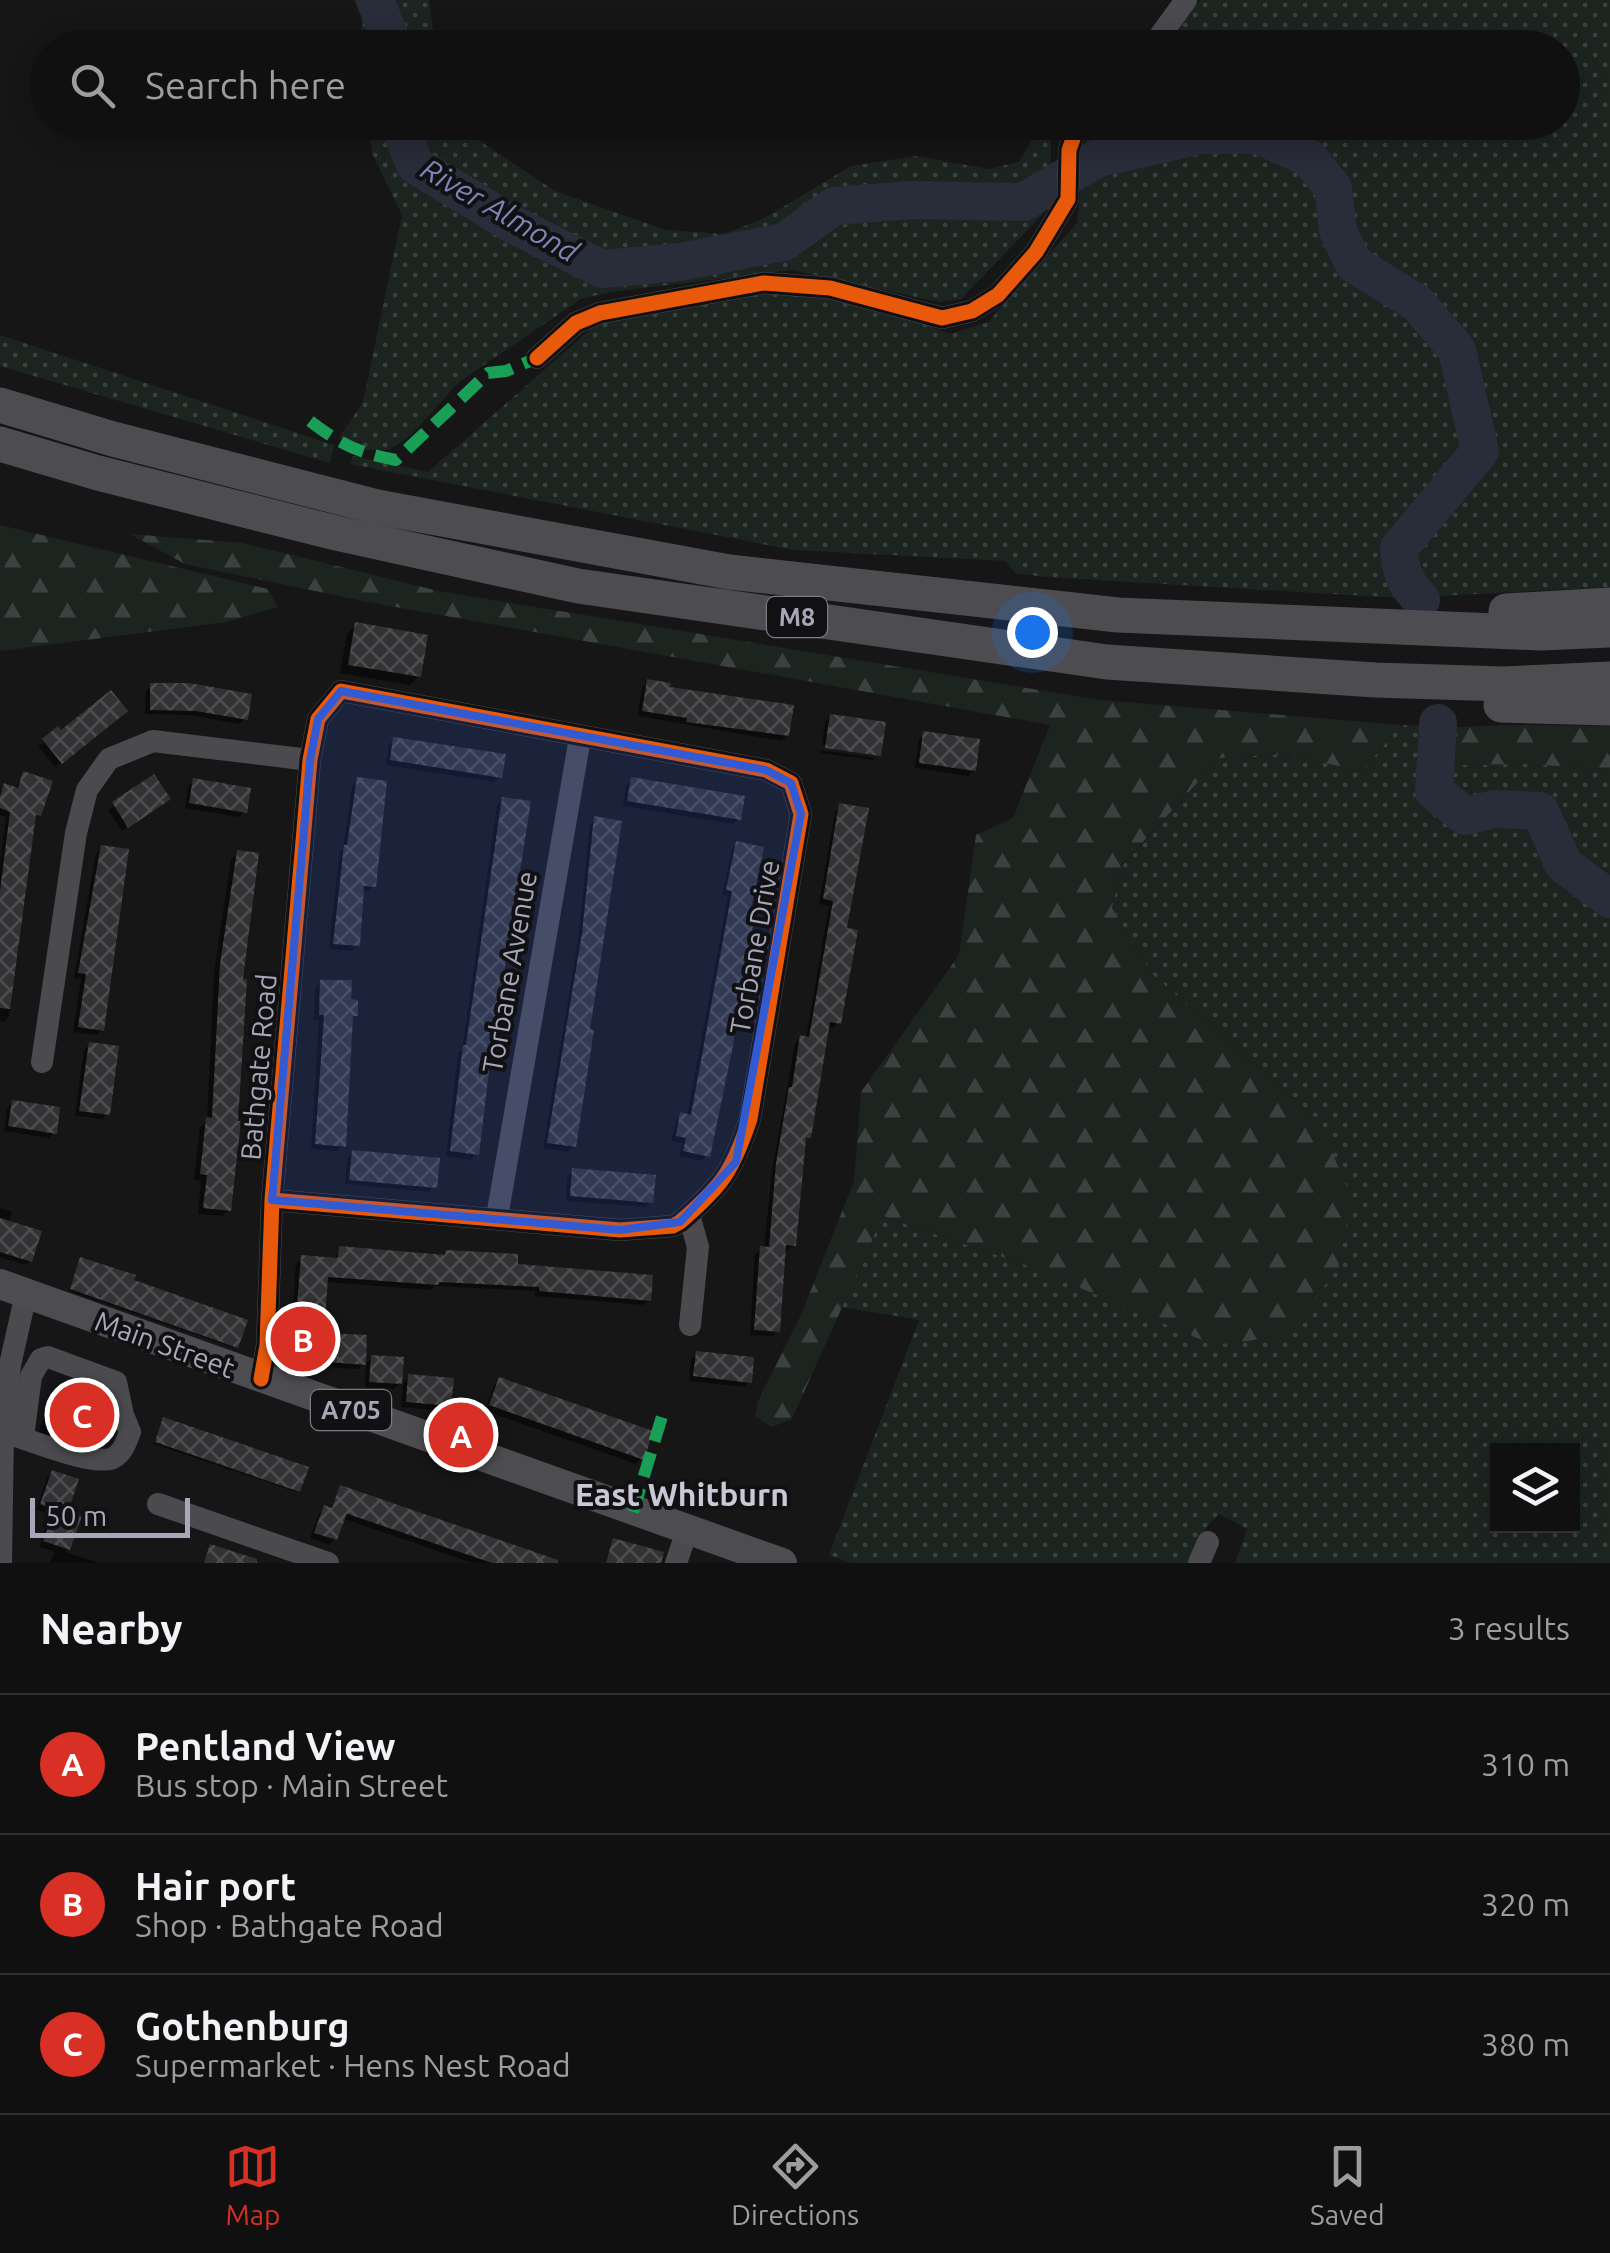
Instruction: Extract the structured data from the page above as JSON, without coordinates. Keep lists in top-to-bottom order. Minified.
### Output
{"streets":{"highway":["M8"],"main road":["Main Street","A705"],"street":["Torbane Drive","Torbane Avenue","Bathgate Road"]},"crossings":[["Torbane Drive","Torbane Avenue"],["Torbane Drive","Bathgate Road"],["Bathgate Road","Main Street"]],"districts":["East Whitburn"],"water":["River Almond"],"scale_bar":"50 m","page":{"search":"Search here","pins":["B","C","A"],"scale":"50 m","heading":["Nearby","3 results"],"list":[{"mark":"A","name":"Pentland View","note":"Bus stop · Main Street","value":"310 m"},{"mark":"B","name":"Hair port","note":"Shop · Bathgate Road","value":"320 m"},{"mark":"C","name":"Gothenburg","note":"Supermarket · Hens Nest Road","value":"380 m"}],"nav":["Map","Directions","Saved"]}}
